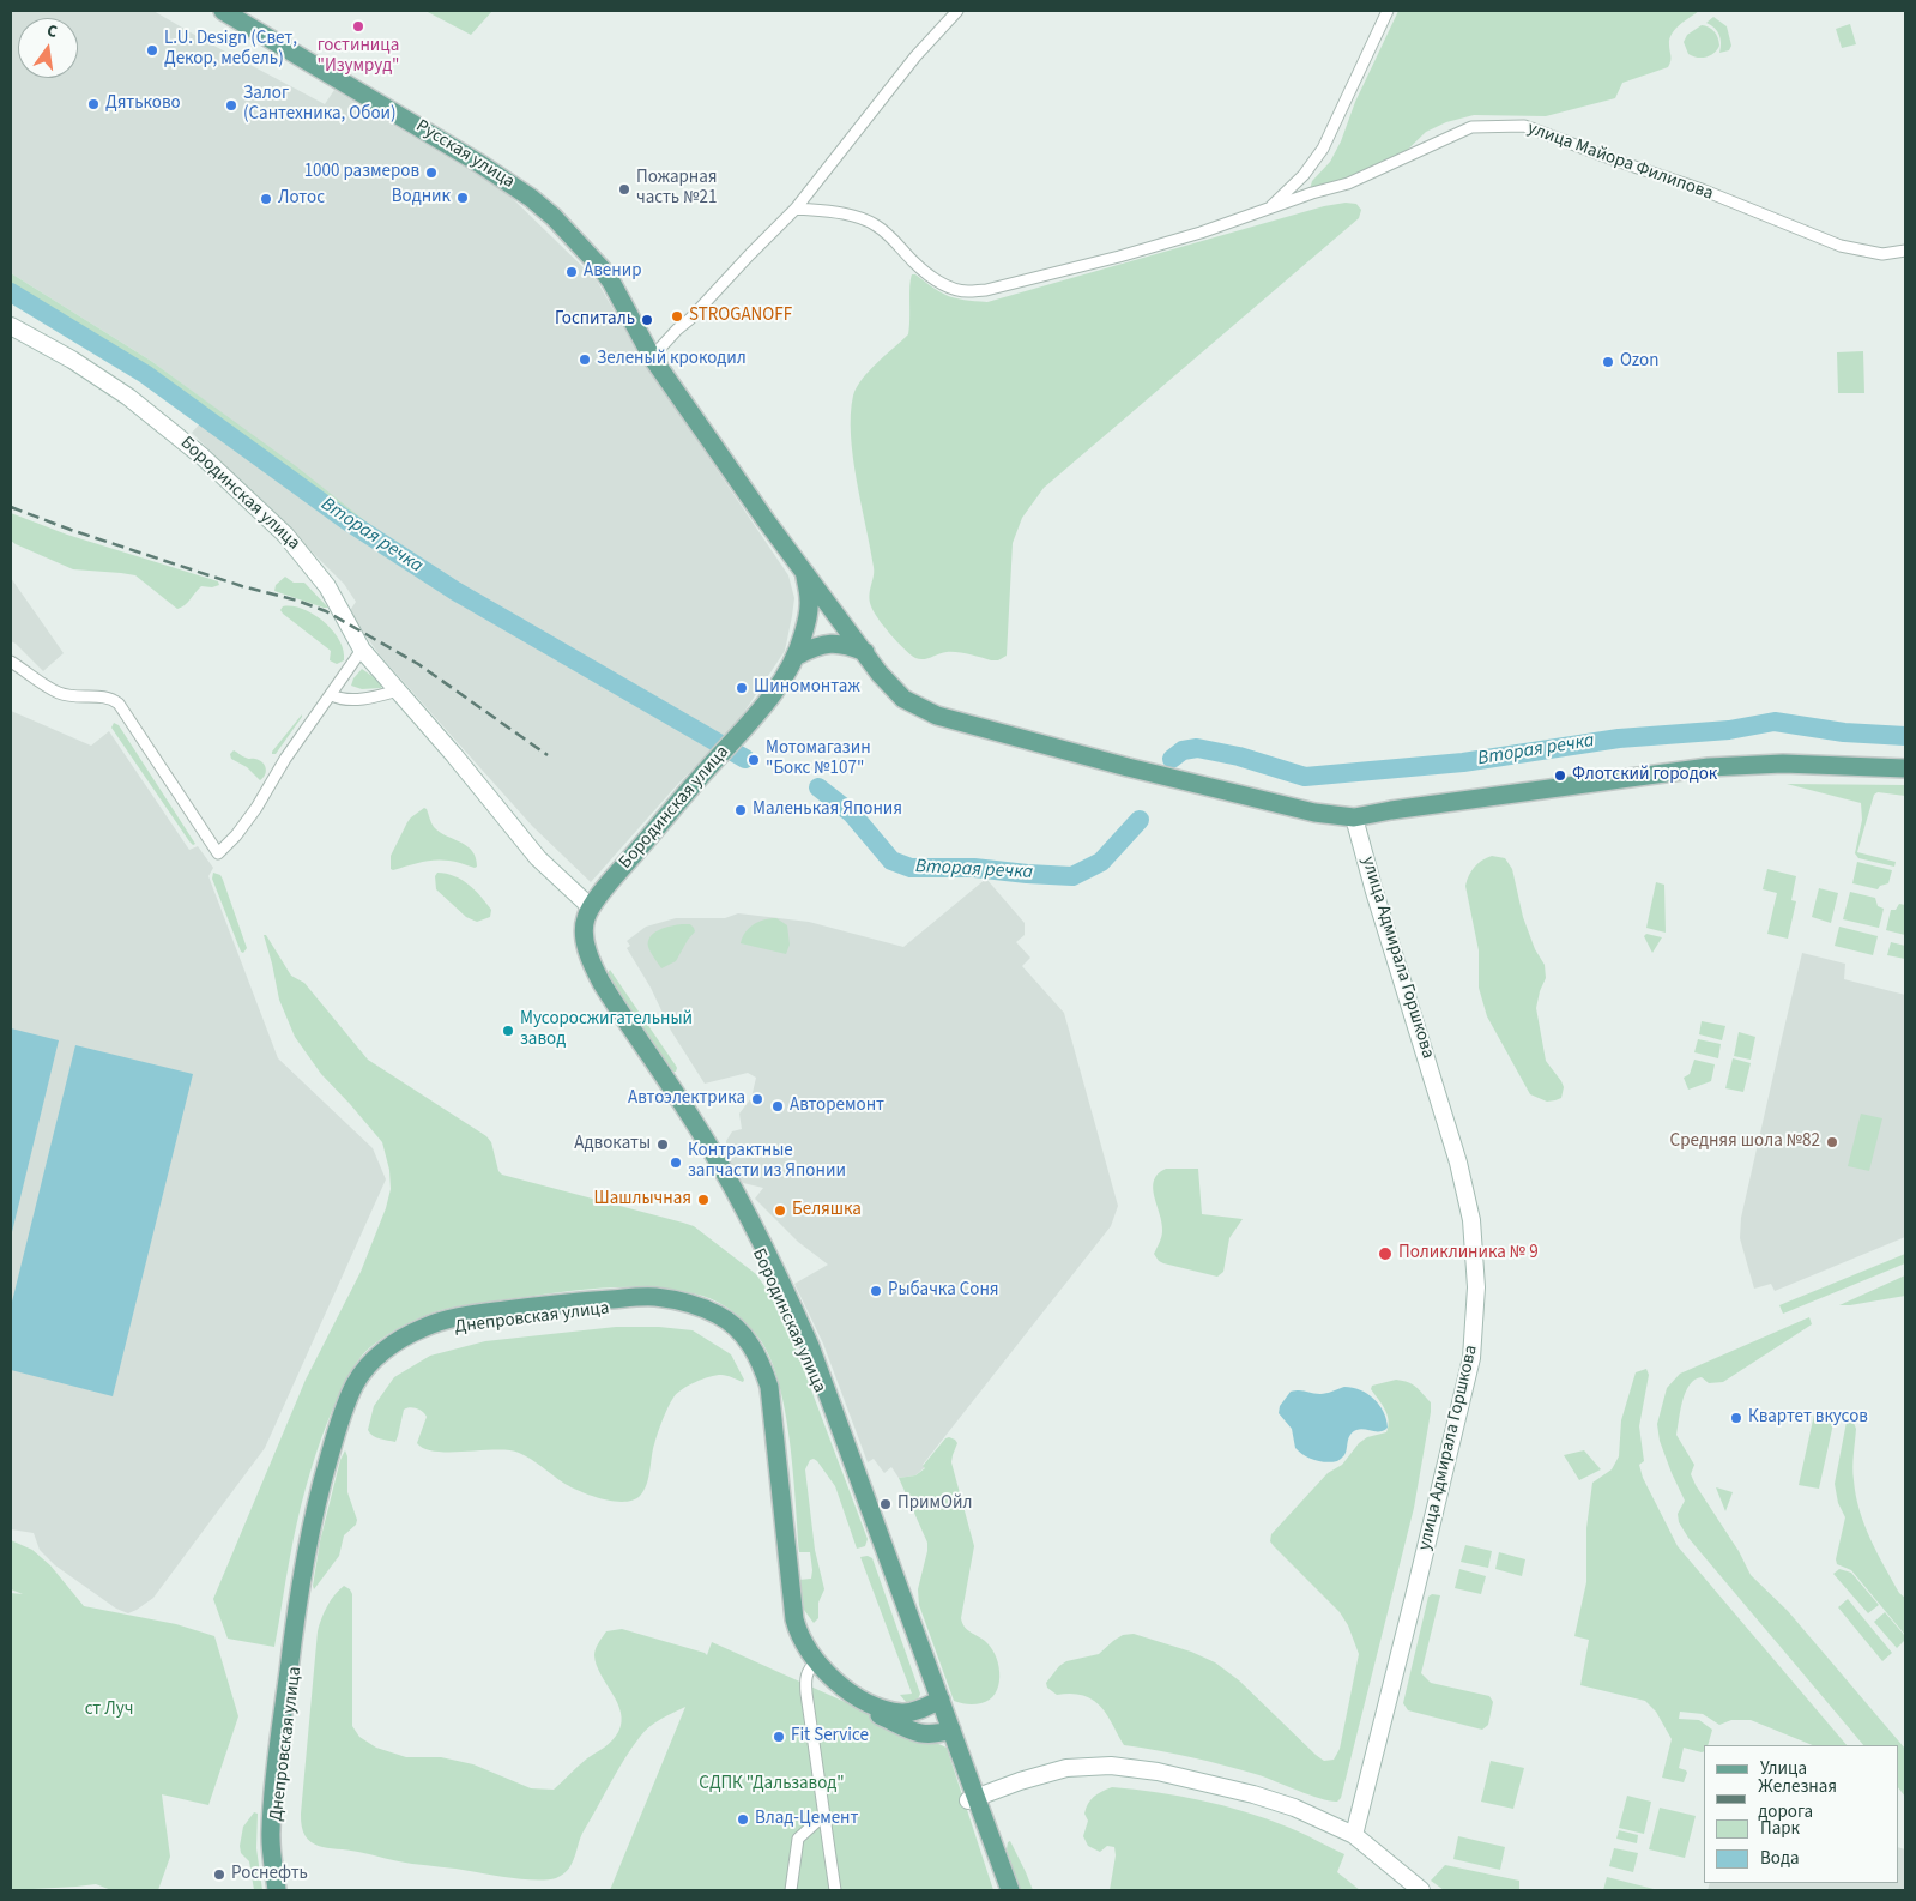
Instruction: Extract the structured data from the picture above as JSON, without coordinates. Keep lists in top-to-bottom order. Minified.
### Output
{"streets":{"main road":["Русская улица","Бородинская улица","улица Адмирала Горшкова","Днепровская улица"],"street":["улица Майора Филипова"]},"crossings":[["Русская улица","Бородинская улица"],["Бородинская улица","Днепровская улица"]],"water":["Вторая речка"],"parks":["ст Луч","СДПК \"Дальзавод\""],"places":["гостиница \"Изумруд\"","L.U. Design (Свет, Декор, мебель)","Дятьково","Залог (Сантехника, Обои)","1000 размеров","Пожарная часть №21","Водник","Лотос","Авенир","STROGANOFF","Госпиталь","Зеленый крокодил","Ozon","Шиномонтаж","Мотомагазин \"Бокс №107\"","Флотский городок","Маленькая Япония","Мусоросжигательный завод","Автоэлектрика","Авторемонт","Средняя шола №82","Адвокаты","Контрактные запчасти из Японии","Шашлычная","Беляшка","Поликлиника № 9","Рыбачка Соня","Квартет вкусов","ПримОйл","Fit Service","Влад-Цемент","Роснефть"],"legend":["Улица","Железная дорога","Парк","Вода"],"north":"top"}
